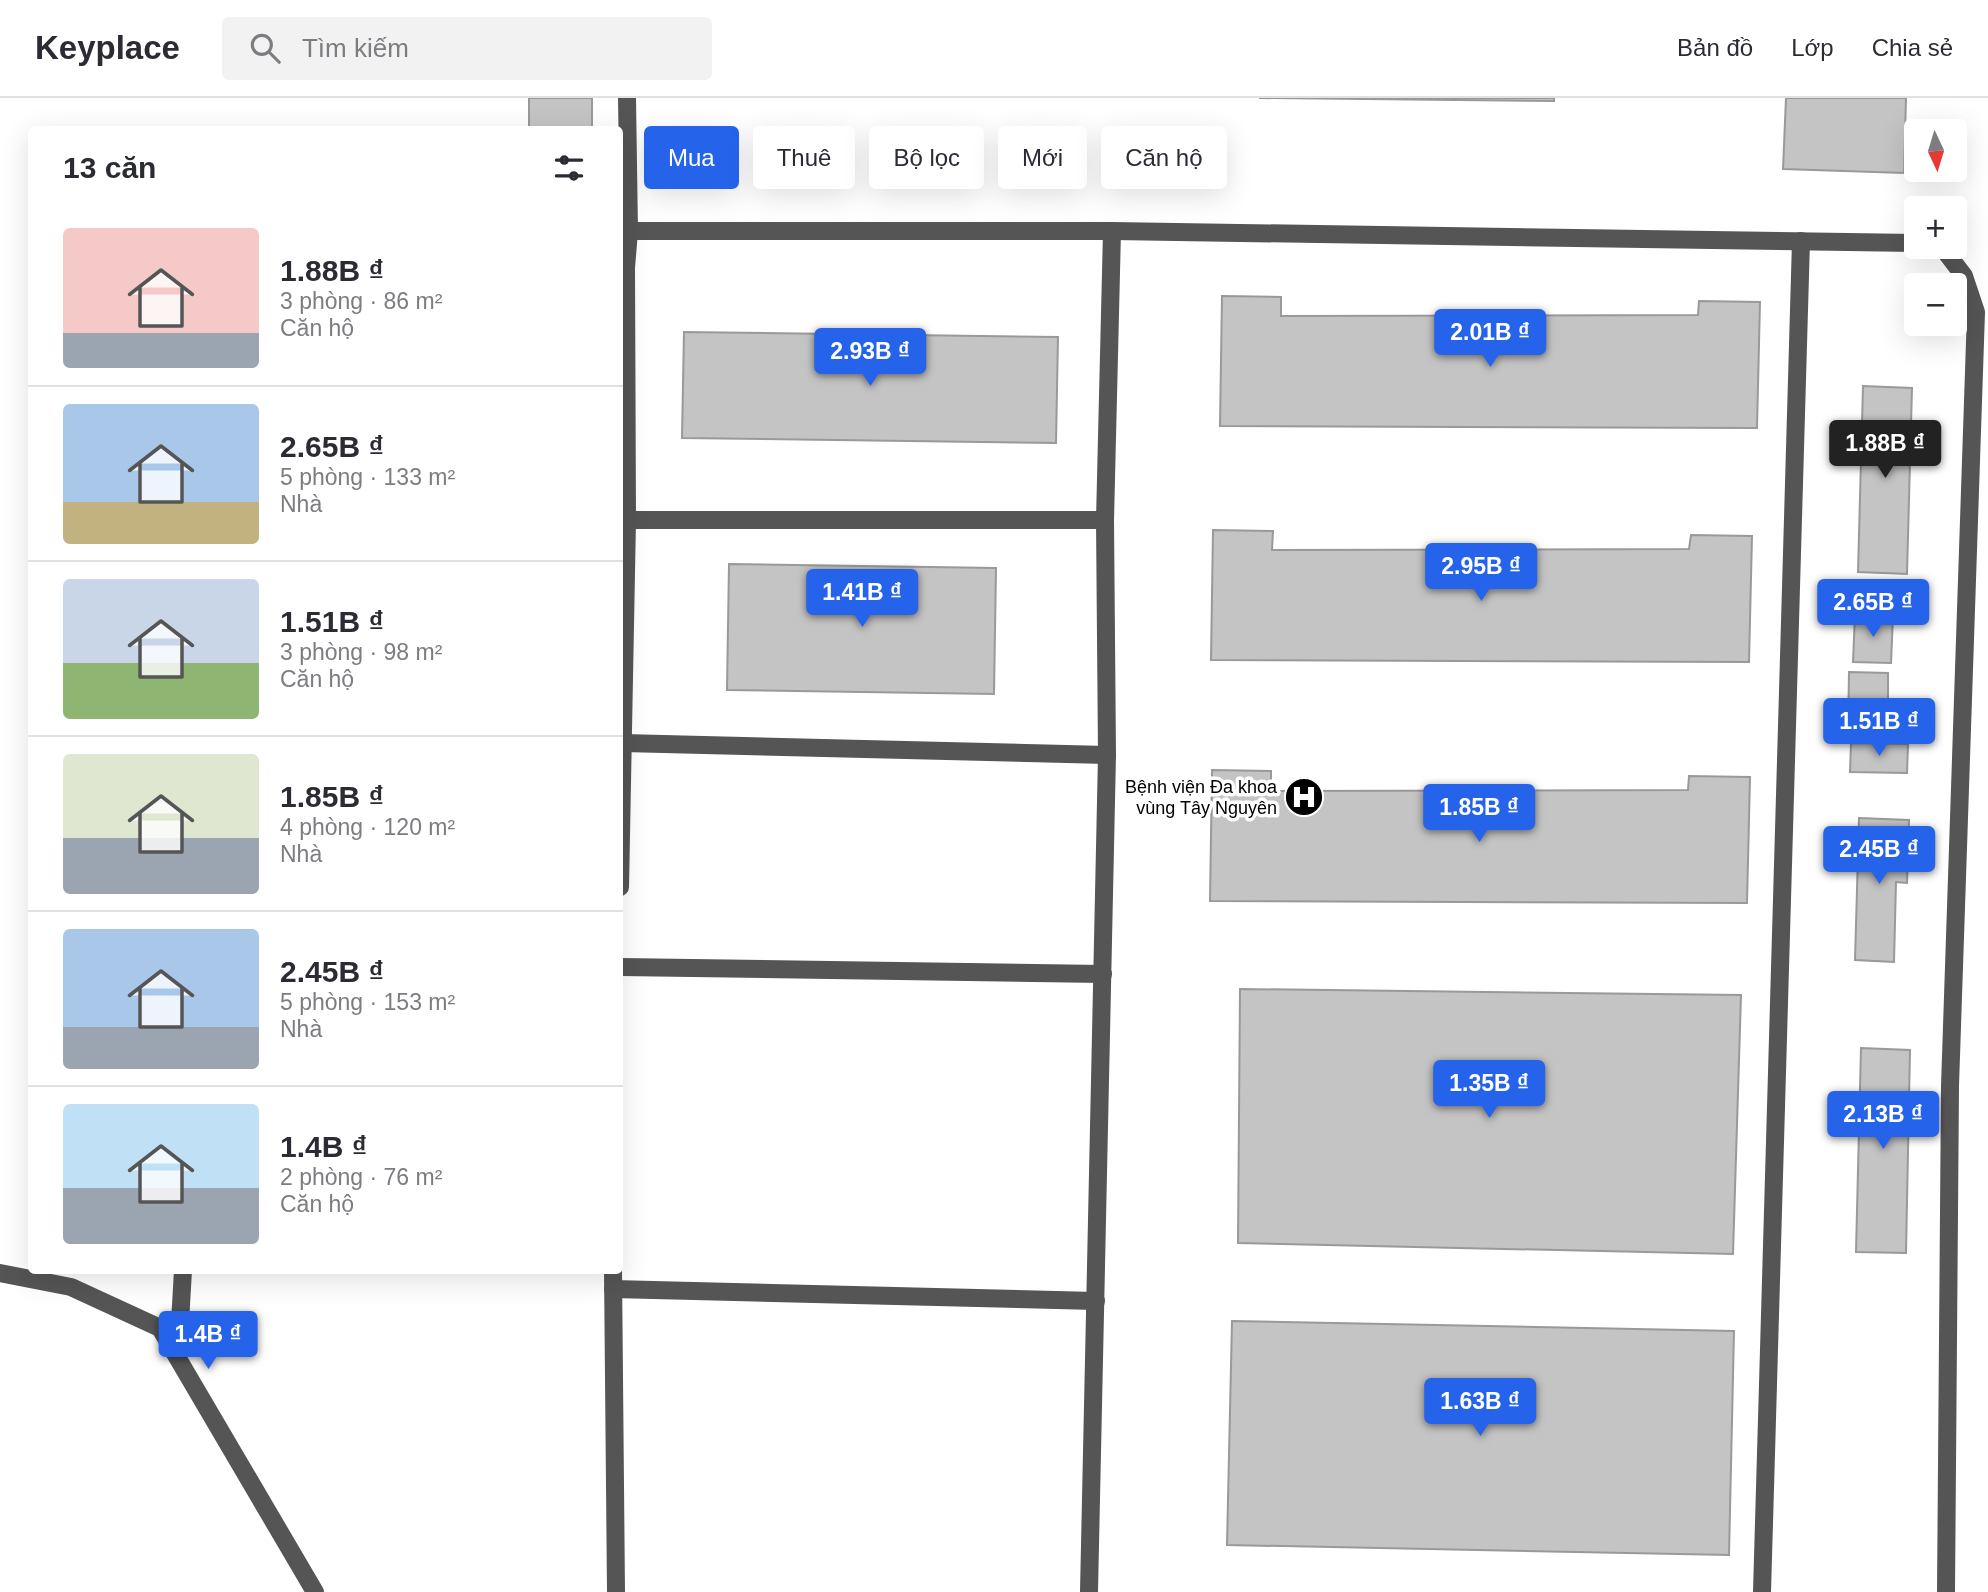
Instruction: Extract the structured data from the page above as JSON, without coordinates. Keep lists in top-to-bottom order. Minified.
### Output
{"places":{"hospital":["Bệnh viện Đa khoa vùng Tây Nguyên"]},"north":"bottom","page":{"header":"Keyplace","search":"Tìm kiếm","nav":["Bản đồ","Lớp","Chia sẻ"],"map_buttons":["+","−"],"chip":["Mua","Thuê","Bộ lọc","Mới","Căn hộ"],"heading":"13 căn","list":[{"name":"1.88B ₫","note":"3 phòng · 86 m² · Căn hộ"},{"name":"2.65B ₫","note":"5 phòng · 133 m² · Nhà"},{"name":"1.51B ₫","note":"3 phòng · 98 m² · Căn hộ"},{"name":"1.85B ₫","note":"4 phòng · 120 m² · Nhà"},{"name":"2.45B ₫","note":"5 phòng · 153 m² · Nhà"},{"name":"1.4B ₫","note":"2 phòng · 76 m² · Căn hộ"}],"price":["2.01B ₫","2.93B ₫","1.88B ₫","2.95B ₫","1.41B ₫","2.65B ₫","1.51B ₫","1.85B ₫","2.45B ₫","1.35B ₫","2.13B ₫","1.4B ₫","1.63B ₫"]}}
